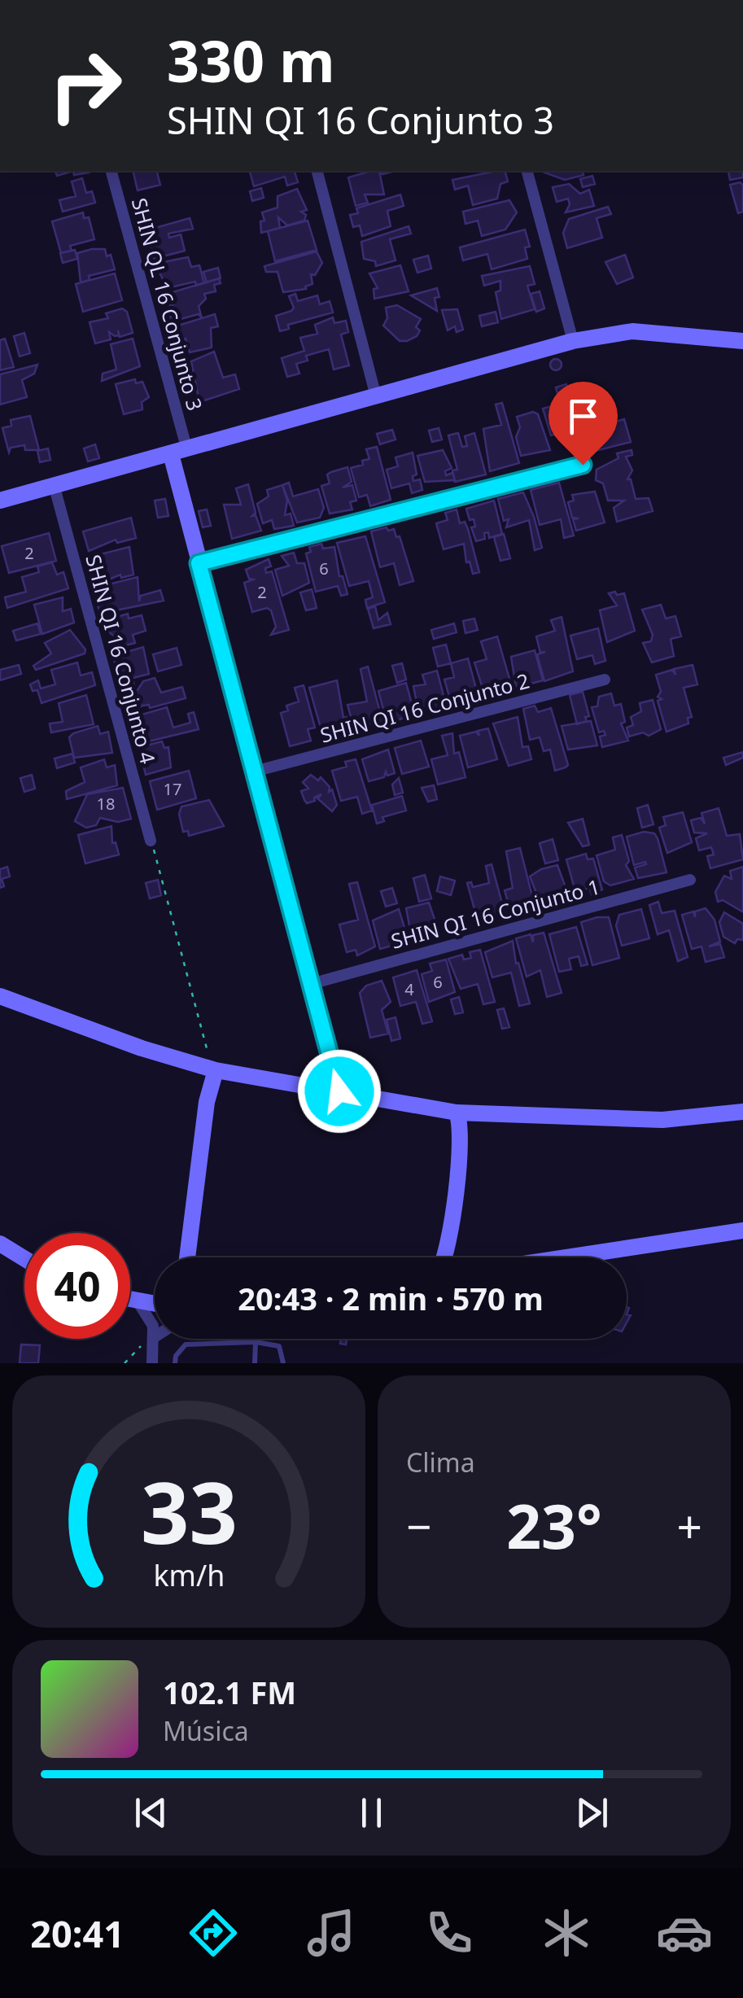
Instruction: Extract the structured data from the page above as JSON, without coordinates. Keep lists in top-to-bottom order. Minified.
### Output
{"streets":{"street":["SHIN QL 16 Conjunto 3","SHIN QI 16 Conjunto 4","SHIN QI 16 Conjunto 2","SHIN QI 16 Conjunto 1"]},"house_numbers":["2","6","2","17","18","6","4"],"page":{"turn":["330 m","SHIN QI 16 Conjunto 3"],"limit":"40","trip":"20:43 · 2 min · 570 m","tile":"Clima","heat":["−","23°","+"],"song":["102.1 FM","Música"],"tabs":"20:41","gauge":["33","km/h"]}}
